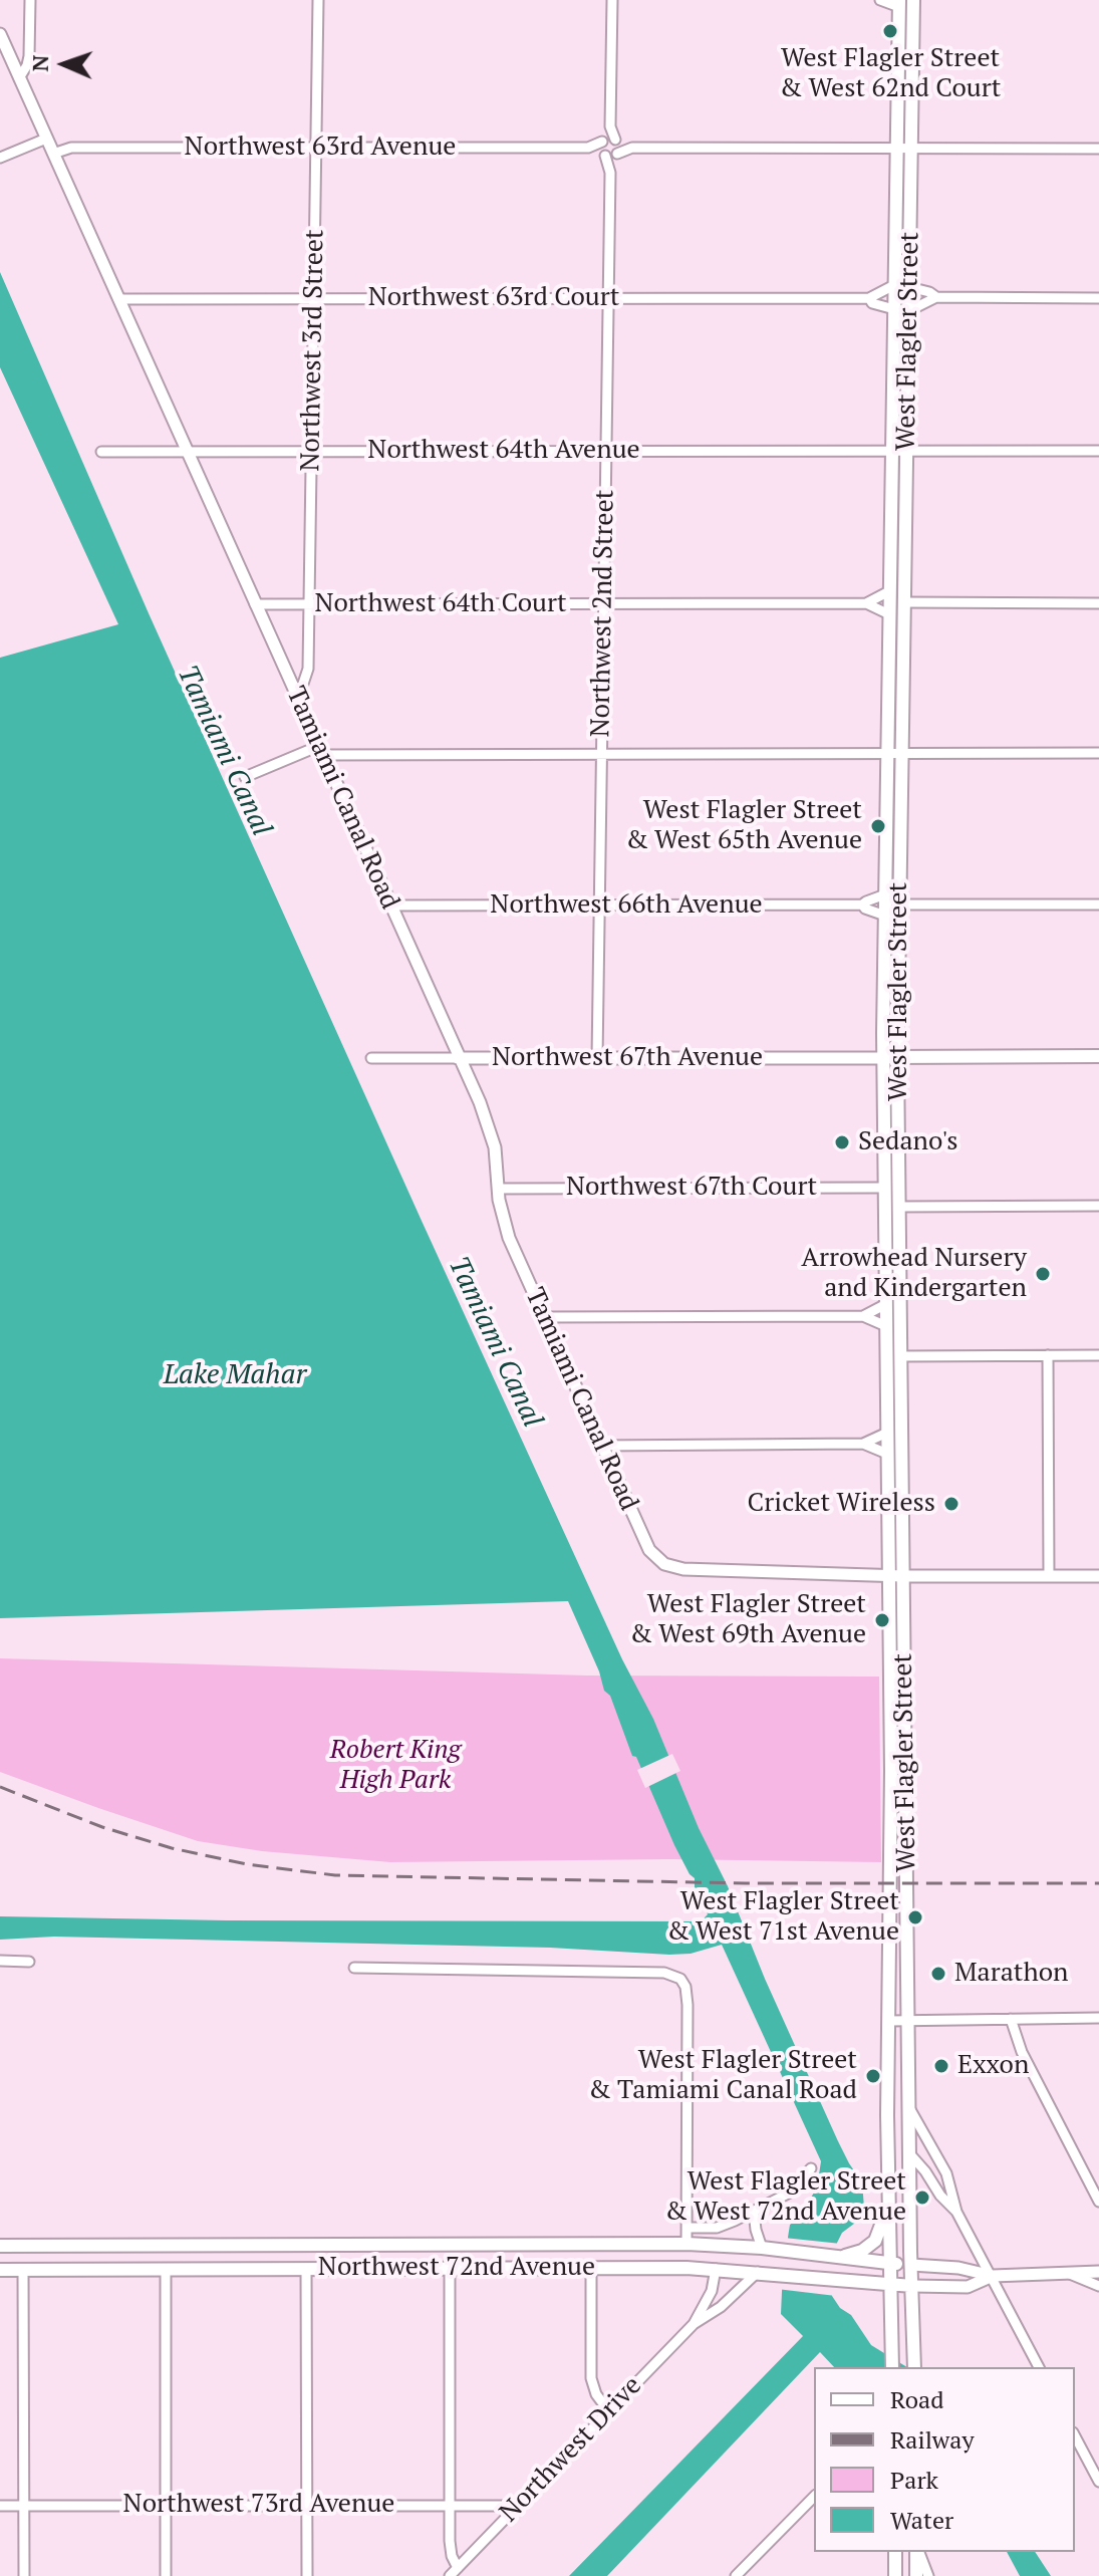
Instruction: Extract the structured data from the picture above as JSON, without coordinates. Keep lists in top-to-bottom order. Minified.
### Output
{"streets":{"main road":["West Flagler Street","Northwest 72nd Avenue"],"street":["Northwest 63rd Avenue","Northwest 63rd Court","Northwest 3rd Street","Northwest 64th Avenue","Northwest 64th Court","Northwest 2nd Street","Tamiami Canal Road","Northwest 66th Avenue","Northwest 67th Avenue","Northwest 67th Court","Northwest Drive","Northwest 73rd Avenue"]},"crossings":[["Northwest 63rd Avenue","Northwest 3rd Street"],["Northwest 63rd Avenue","Northwest 2nd Street"],["Northwest 63rd Avenue","Tamiami Canal Road"],["Northwest 63rd Court","West Flagler Street"],["Northwest 63rd Court","Northwest 3rd Street"],["Northwest 63rd Court","Northwest 2nd Street"],["Northwest 63rd Court","Tamiami Canal Road"],["West Flagler Street","Northwest 64th Avenue"],["West Flagler Street","Northwest 64th Court"],["West Flagler Street","Tamiami Canal Road"],["West Flagler Street","Northwest 66th Avenue"],["West Flagler Street","Northwest 67th Avenue"],["West Flagler Street","Northwest 67th Court"],["West Flagler Street","Northwest 72nd Avenue"],["Northwest 3rd Street","Northwest 64th Avenue"],["Northwest 3rd Street","Northwest 64th Court"],["Northwest 3rd Street","Tamiami Canal Road"],["Northwest 64th Avenue","Northwest 2nd Street"],["Northwest 64th Avenue","Tamiami Canal Road"],["Northwest 64th Court","Northwest 2nd Street"],["Northwest 64th Court","Tamiami Canal Road"],["Northwest 2nd Street","Northwest 66th Avenue"],["Northwest 2nd Street","Northwest 67th Avenue"],["Tamiami Canal Road","Northwest 66th Avenue"],["Tamiami Canal Road","Northwest 67th Avenue"],["Tamiami Canal Road","Northwest 67th Court"],["Northwest 72nd Avenue","Northwest Drive"],["Northwest Drive","Northwest 73rd Avenue"]],"water":["Tamiami Canal","Lake Mahar"],"parks":["Robert King High Park"],"places":["West Flagler Street & West 62nd Court","West Flagler Street & West 65th Avenue","Sedano's","Arrowhead Nursery and Kindergarten","Cricket Wireless","West Flagler Street & West 69th Avenue","West Flagler Street & West 71st Avenue","Marathon","Exxon","West Flagler Street & Tamiami Canal Road","West Flagler Street & West 72nd Avenue"],"legend":["Road","Railway","Park","Water"],"north":"left"}
